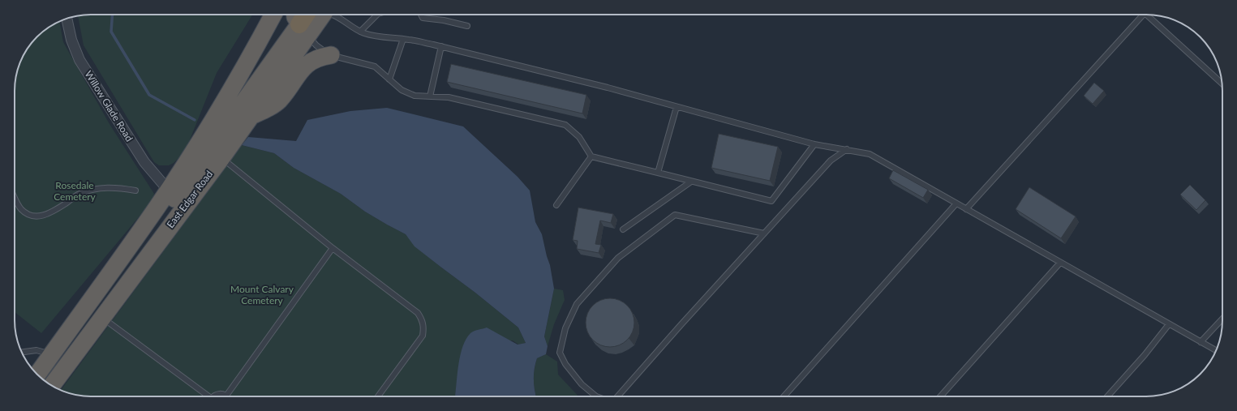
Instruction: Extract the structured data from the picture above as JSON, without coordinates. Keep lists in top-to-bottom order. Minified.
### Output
{"streets":{"highway":["East Edgar Road"],"street":["Willow Glade Road"]},"parks":["Rosedale Cemetery","Mount Calvary Cemetery"]}
